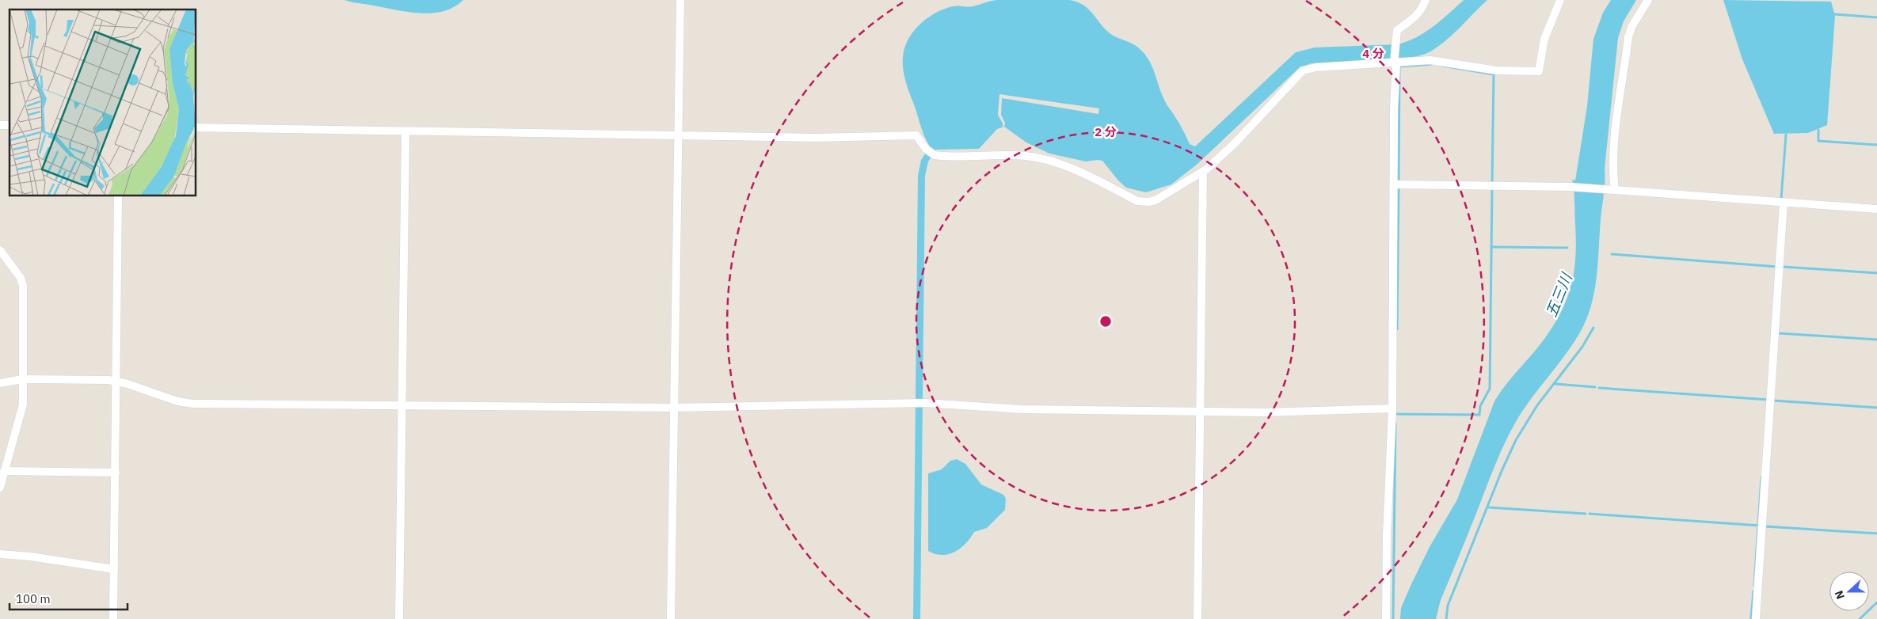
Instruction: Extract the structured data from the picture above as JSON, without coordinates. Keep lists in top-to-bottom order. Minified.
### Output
{"water":["五三川"],"scale_bar":"100 m","north":"left","rings":["4 分","2 分"]}
